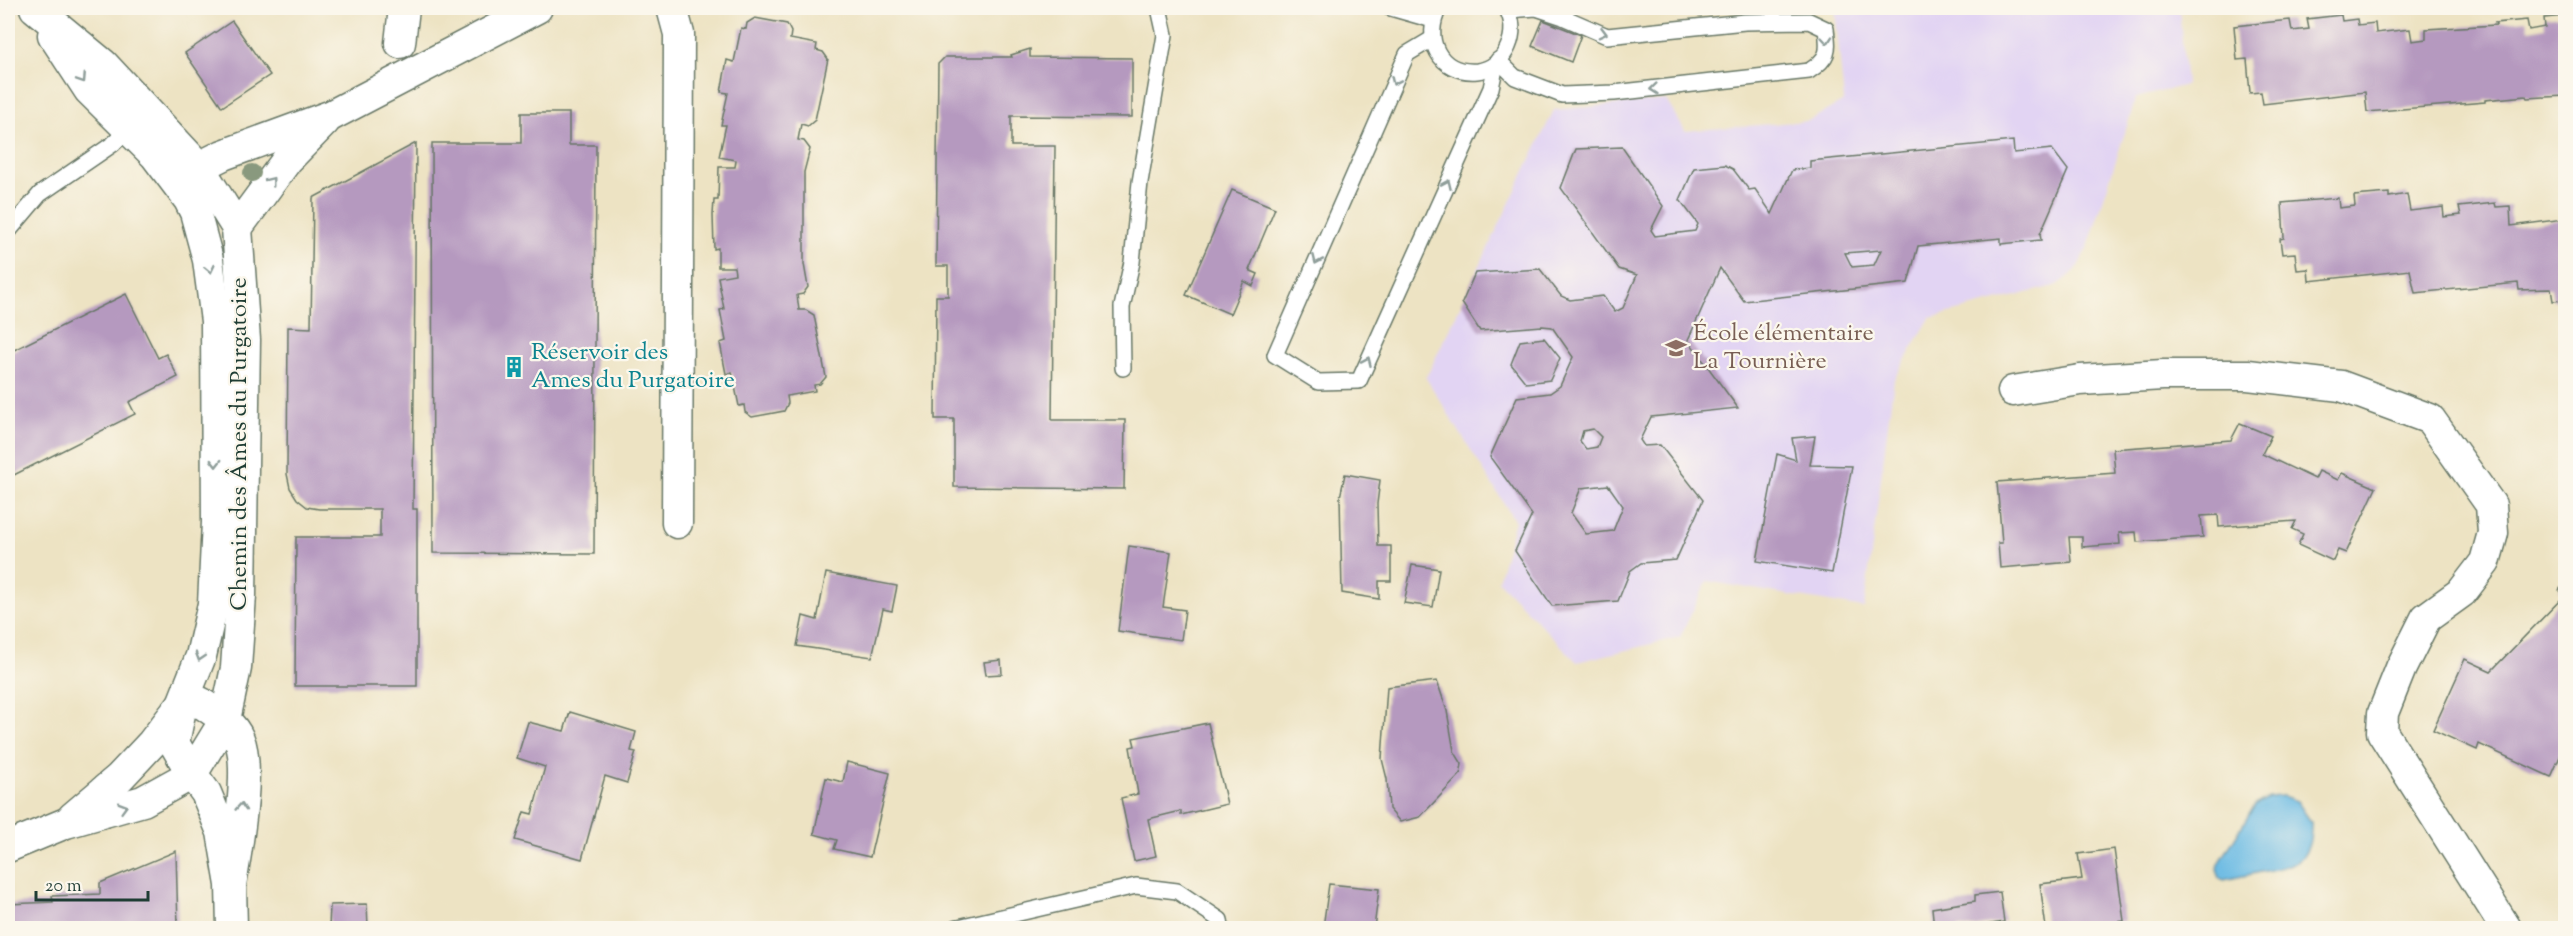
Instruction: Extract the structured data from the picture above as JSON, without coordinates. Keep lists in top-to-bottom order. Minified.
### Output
{"streets":{"street":["Chemin des Âmes du Purgatoire"]},"places":{"school or university":["École élémentaire La Tournière"],"building":["Réservoir des Ames du Purgatoire"]},"scale_bar":"20 m"}
